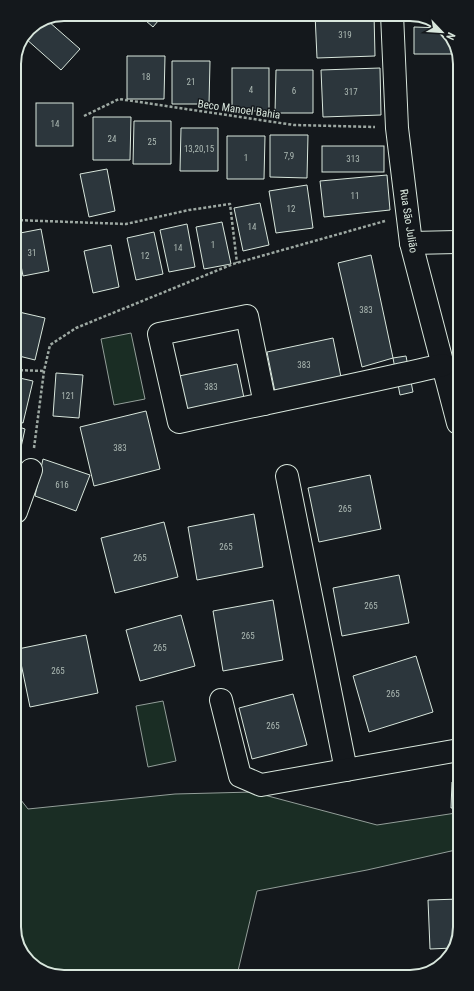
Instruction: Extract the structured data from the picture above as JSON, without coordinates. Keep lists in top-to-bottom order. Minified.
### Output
{"streets":{"street":["Rua São Julião"],"path":["Beco Manoel Bahia"]},"crossings":[["Beco Manoel Bahia","Rua São Julião"]],"house_numbers":["319","18","21","4","6","317","14","24","25","13,20,15","7,9","1","313","11","12","14","1","14","31","12","383","383","383","121","383","616","265","265","265","265","265","265","265","265","265"],"north":"bottom right"}
